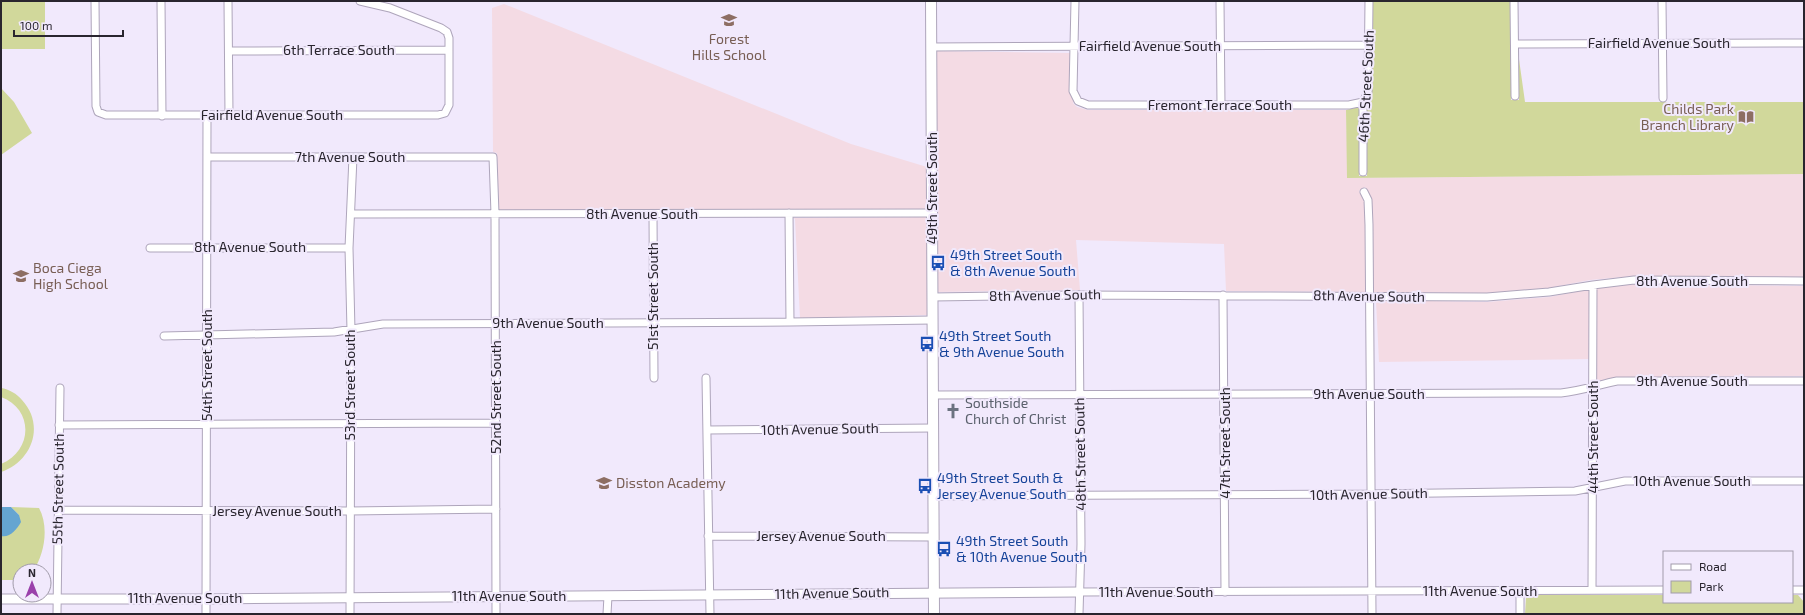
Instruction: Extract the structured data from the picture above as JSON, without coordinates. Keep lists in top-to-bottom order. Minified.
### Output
{"streets":{"main road":["49th Street South"],"street":["Fairfield Avenue South","6th Terrace South","46th Street South","Fremont Terrace South","7th Avenue South","8th Avenue South","51st Street South","9th Avenue South","54th Street South","53rd Street South","52nd Street South","10th Avenue South","44th Street South","47th Street South","48th Street South","55th Street South","Jersey Avenue South","11th Avenue South"]},"crossings":[["Fairfield Avenue South","6th Terrace South"],["Fairfield Avenue South","46th Street South"],["Fairfield Avenue South","Fremont Terrace South"],["Fairfield Avenue South","49th Street South"],["Fairfield Avenue South","54th Street South"],["46th Street South","Fremont Terrace South"],["7th Avenue South","54th Street South"],["7th Avenue South","53rd Street South"],["7th Avenue South","52nd Street South"],["49th Street South","8th Avenue South"],["49th Street South","9th Avenue South"],["49th Street South","10th Avenue South"],["49th Street South","Jersey Avenue South"],["49th Street South","11th Avenue South"],["8th Avenue South","51st Street South"],["8th Avenue South","54th Street South"],["8th Avenue South","53rd Street South"],["8th Avenue South","52nd Street South"],["8th Avenue South","44th Street South"],["8th Avenue South","47th Street South"],["8th Avenue South","48th Street South"],["51st Street South","9th Avenue South"],["9th Avenue South","54th Street South"],["9th Avenue South","53rd Street South"],["9th Avenue South","52nd Street South"],["9th Avenue South","44th Street South"],["9th Avenue South","47th Street South"],["9th Avenue South","48th Street South"],["54th Street South","Jersey Avenue South"],["54th Street South","11th Avenue South"],["53rd Street South","Jersey Avenue South"],["53rd Street South","11th Avenue South"],["52nd Street South","Jersey Avenue South"],["52nd Street South","11th Avenue South"],["10th Avenue South","44th Street South"],["10th Avenue South","47th Street South"],["10th Avenue South","48th Street South"],["44th Street South","11th Avenue South"],["47th Street South","11th Avenue South"],["48th Street South","11th Avenue South"],["55th Street South","Jersey Avenue South"],["55th Street South","11th Avenue South"]],"places":{"school or university":["Forest Hills School","Boca Ciega High School","Disston Academy"],"library":["Childs Park Branch Library"],"bus stop":["49th Street South & 8th Avenue South","49th Street South & 9th Avenue South","49th Street South & Jersey Avenue South","49th Street South & 10th Avenue South"],"church":["Southside Church of Christ"]},"legend":["Road","Park"],"scale_bar":"100 m","north":"top"}
